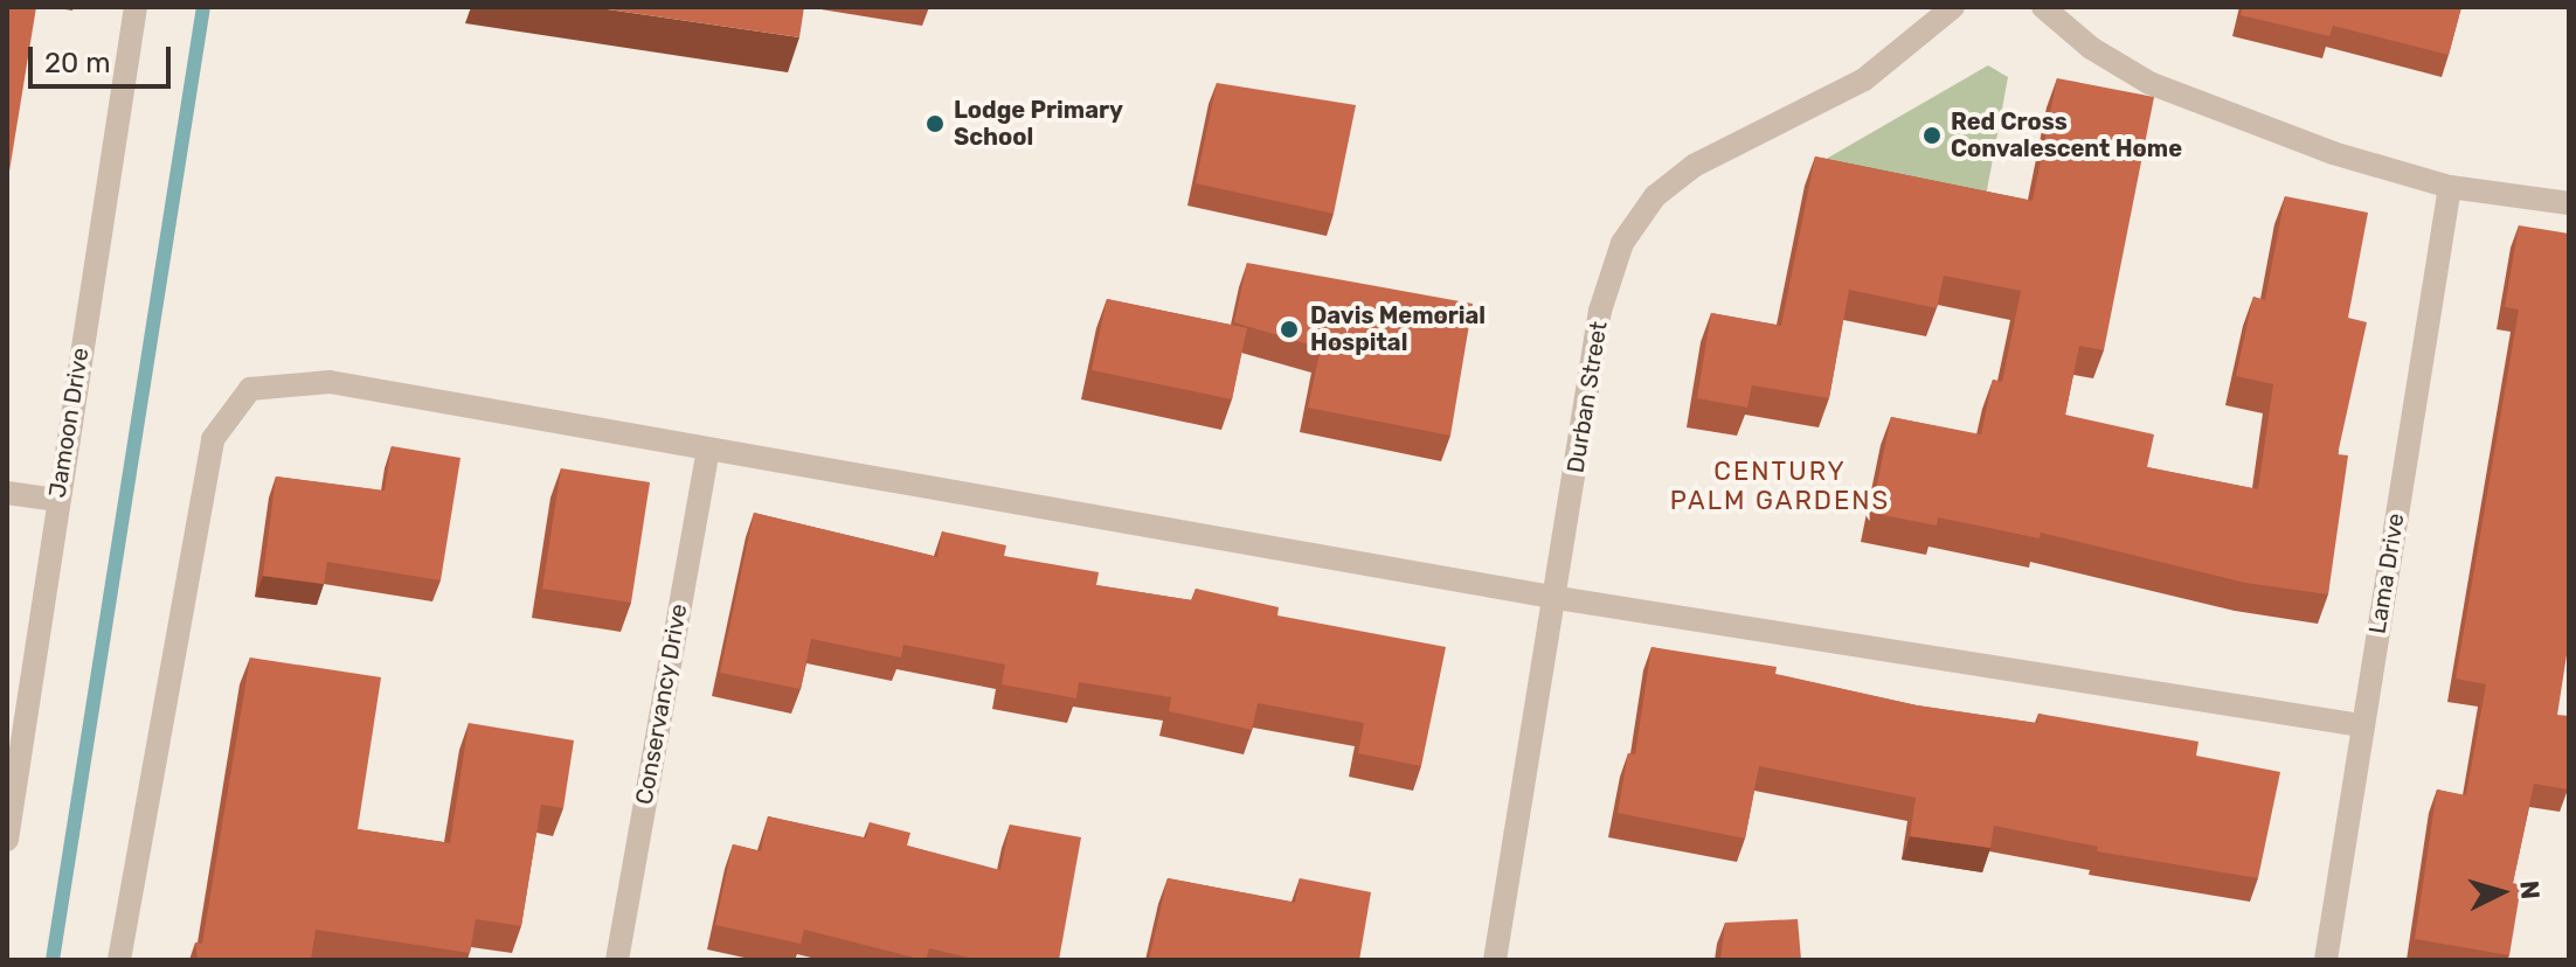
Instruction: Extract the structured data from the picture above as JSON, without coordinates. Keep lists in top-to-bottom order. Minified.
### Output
{"streets":{"street":["Durban Street","Jamoon Drive","Lama Drive","Conservancy Drive"]},"districts":["CENTURY PALM GARDENS"],"places":["Lodge Primary School","Red Cross Convalescent Home","Davis Memorial Hospital"],"scale_bar":"20 m","north":"right"}
